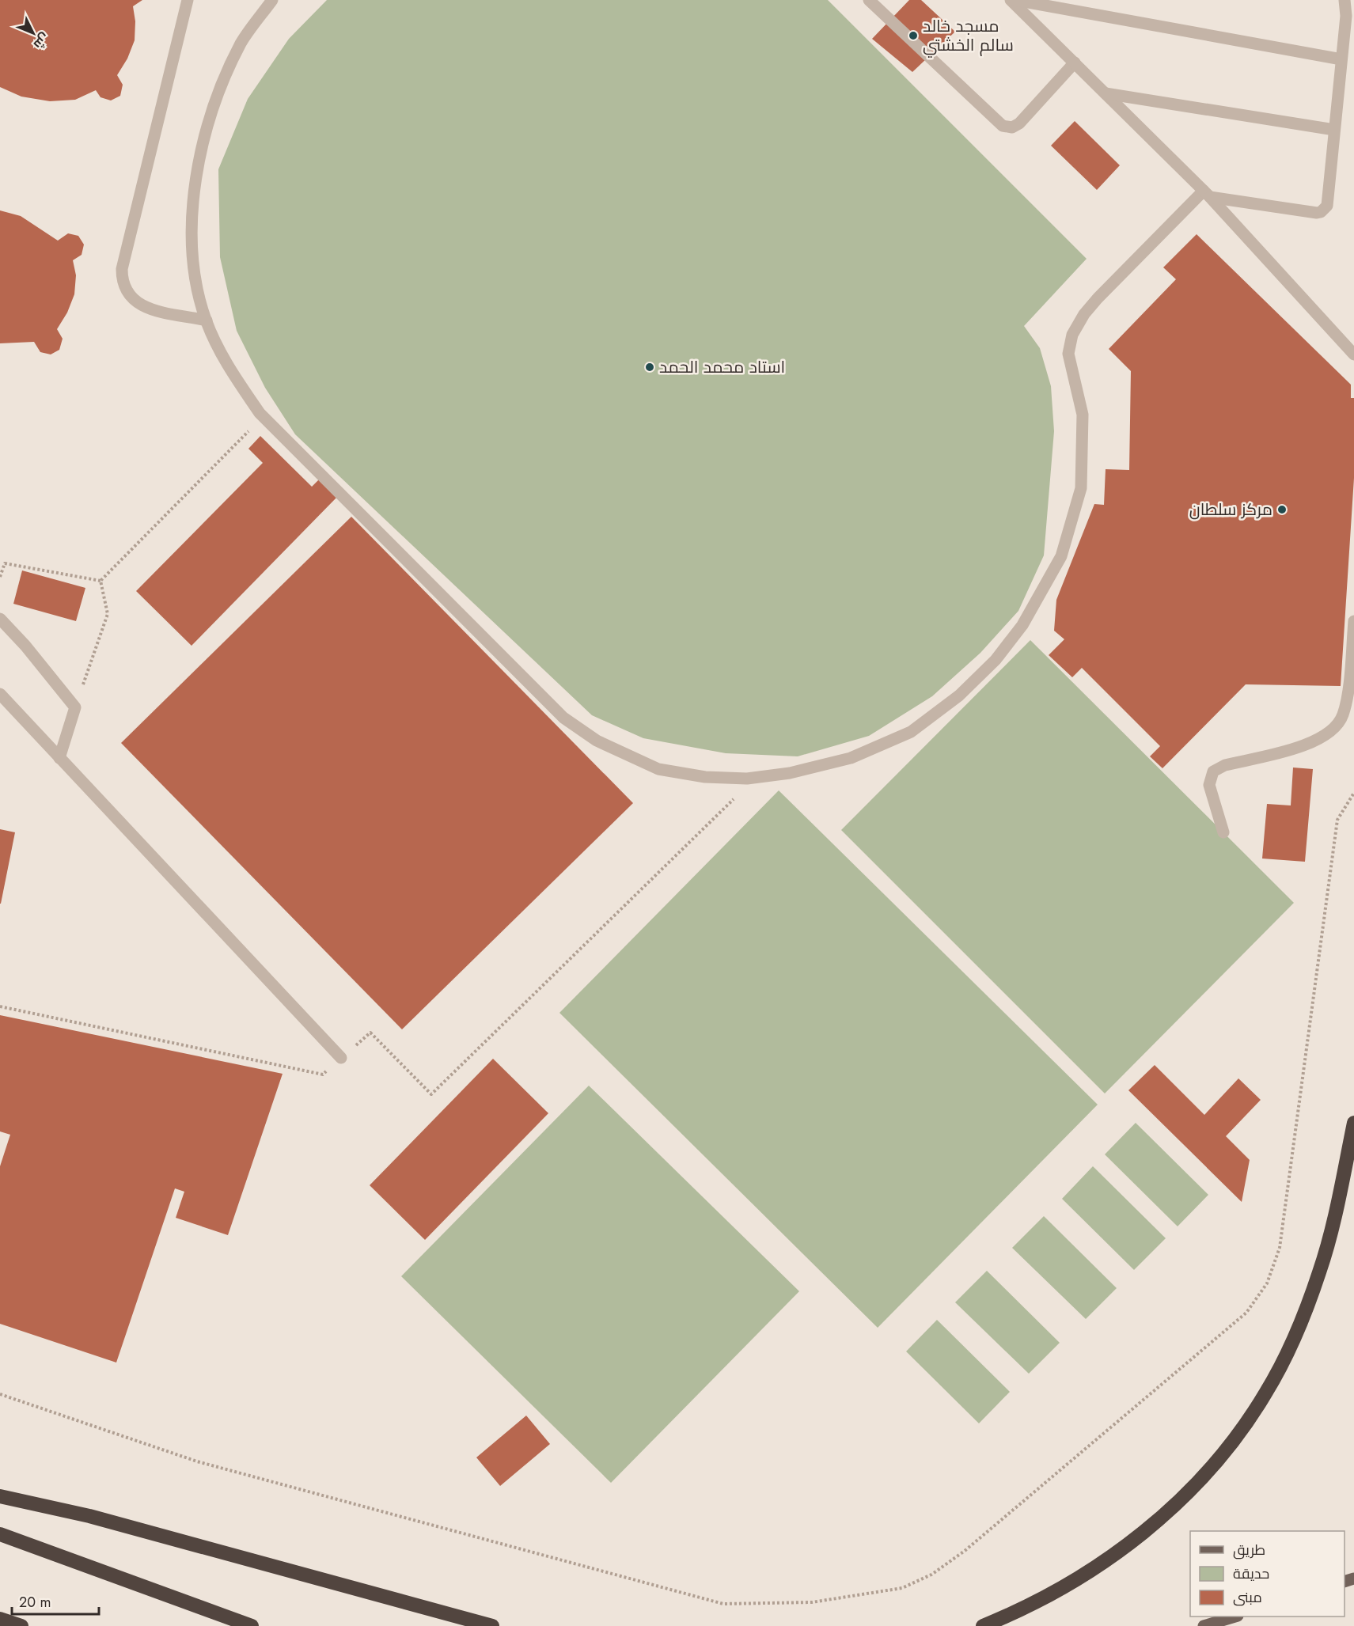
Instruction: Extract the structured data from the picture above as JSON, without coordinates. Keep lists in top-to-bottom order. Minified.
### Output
{"places":["مسجد خالد سالم الخشتي","استاد محمد الحمد","مركز سلطان"],"legend":["طريق","حديقة","مبنى"],"scale_bar":"20 m","north":"bottom right"}
